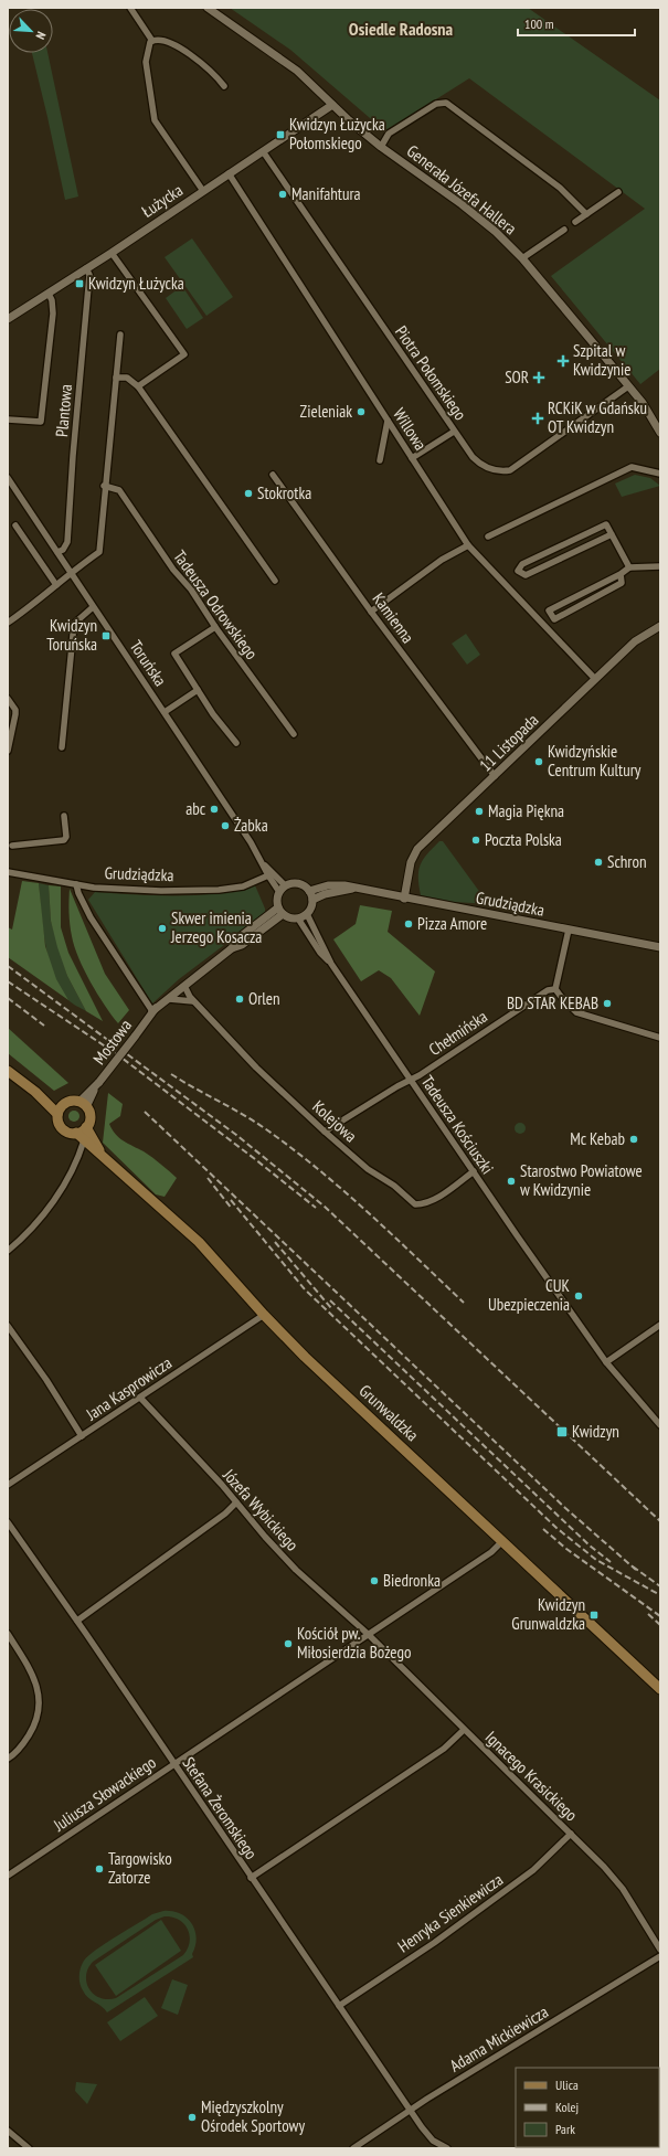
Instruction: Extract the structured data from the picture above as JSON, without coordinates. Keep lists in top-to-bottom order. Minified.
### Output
{"streets":{"main road":["Grunwaldzka"],"street":["Generała Józefa Hallera","Łużycka","Piotra Połomskiego","Plantowa","Willowa","Tadeusza Odrowskiego","Kamienna","Toruńska","11 Listopada","Grudziądzka","Chełmińska","Mostowa","Kolejowa","Tadeusza Kościuszki","Jana Kasprowicza","Józefa Wybickiego","Ignacego Krasickiego","Juliusza Słowackiego","Stefana Żeromskiego","Henryka Sienkiewicza","Adama Mickiewicza"]},"crossings":[["Generała Józefa Hallera","Łużycka"],["Generała Józefa Hallera","Piotra Połomskiego"],["Łużycka","Piotra Połomskiego"],["Łużycka","Plantowa"],["Łużycka","Willowa"],["Plantowa","Toruńska"],["Willowa","11 Listopada"],["Kamienna","11 Listopada"],["Toruńska","Grudziądzka"],["Toruńska","Mostowa"],["Toruńska","Tadeusza Kościuszki"],["11 Listopada","Grudziądzka"],["Grudziądzka","Mostowa"],["Grudziądzka","Tadeusza Kościuszki"],["Chełmińska","Kolejowa"],["Chełmińska","Tadeusza Kościuszki"],["Mostowa","Kolejowa"],["Mostowa","Tadeusza Kościuszki"],["Mostowa","Grunwaldzka"],["Kolejowa","Tadeusza Kościuszki"],["Jana Kasprowicza","Grunwaldzka"],["Jana Kasprowicza","Józefa Wybickiego"],["Grunwaldzka","Juliusza Słowackiego"],["Józefa Wybickiego","Ignacego Krasickiego"],["Józefa Wybickiego","Juliusza Słowackiego"],["Ignacego Krasickiego","Juliusza Słowackiego"],["Ignacego Krasickiego","Henryka Sienkiewicza"],["Juliusza Słowackiego","Stefana Żeromskiego"],["Stefana Żeromskiego","Henryka Sienkiewicza"],["Stefana Żeromskiego","Adama Mickiewicza"]],"districts":["Osiedle Radosna"],"places":{"transit":["Kwidzyn Łużycka Połomskiego","Kwidzyn Łużycka","Kwidzyn Toruńska","Kwidzyn","Kwidzyn Grunwaldzka"],"other":["Manifahtura","Zieleniak","Stokrotka","Kwidzyńskie Centrum Kultury","abc","Magia Piękna","Żabka","Poczta Polska","Schron","Pizza Amore","Skwer imienia Jerzego Kosacza","Orlen","BD STAR KEBAB","Mc Kebab","Starostwo Powiatowe w Kwidzynie","CUK Ubezpieczenia","Biedronka","Kościół pw. Miłosierdzia Bożego","Targowisko Zatorze","Międzyszkolny Ośrodek Sportowy"],"health":["Szpital w Kwidzynie","SOR","RCKiK w Gdańsku OT Kwidzyn"]},"legend":["Ulica","Kolej","Park"],"scale_bar":"100 m","north":"bottom right"}
